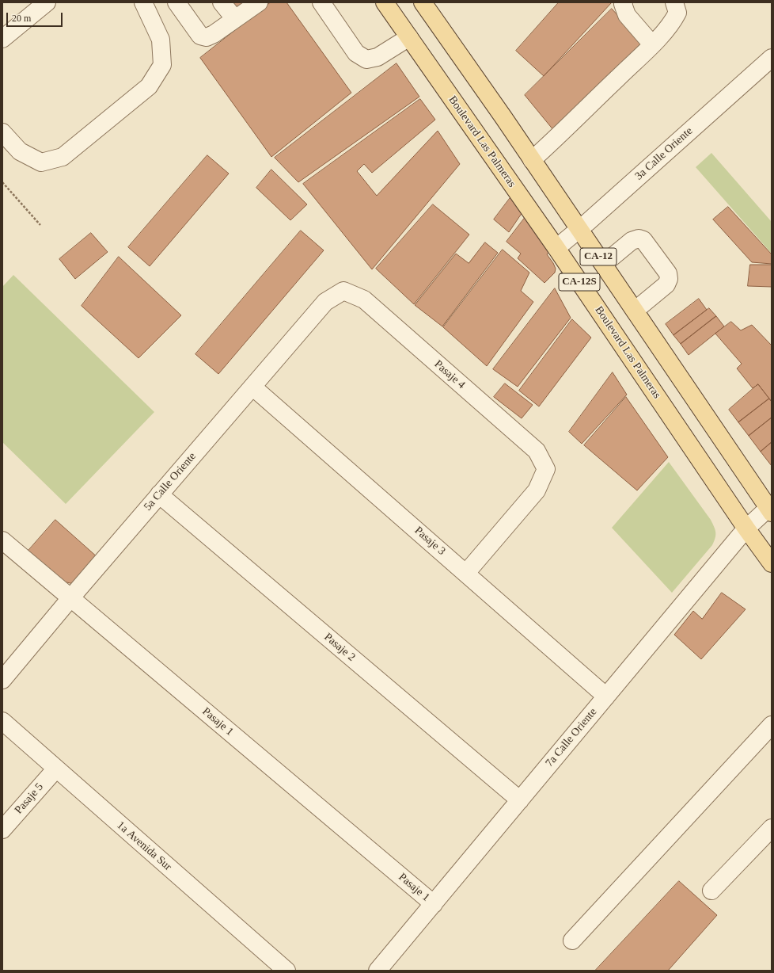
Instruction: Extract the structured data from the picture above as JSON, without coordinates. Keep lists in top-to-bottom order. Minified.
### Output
{"streets":{"main road":["Boulevard Las Palmeras","CA-12","CA-12S"],"street":["3a Calle Oriente","Pasaje 4","5a Calle Oriente","Pasaje 3","Pasaje 2","Pasaje 1","7a Calle Oriente","Pasaje 5","1a Avenida Sur"]},"crossings":[["Boulevard Las Palmeras","3a Calle Oriente"],["Boulevard Las Palmeras","7a Calle Oriente"],["3a Calle Oriente","CA-12"],["CA-12","7a Calle Oriente"],["Pasaje 4","5a Calle Oriente"],["Pasaje 4","Pasaje 3"],["5a Calle Oriente","Pasaje 3"],["5a Calle Oriente","Pasaje 2"],["5a Calle Oriente","Pasaje 1"],["Pasaje 3","7a Calle Oriente"],["Pasaje 2","7a Calle Oriente"],["Pasaje 1","7a Calle Oriente"],["Pasaje 5","1a Avenida Sur"]],"scale_bar":"20 m"}
